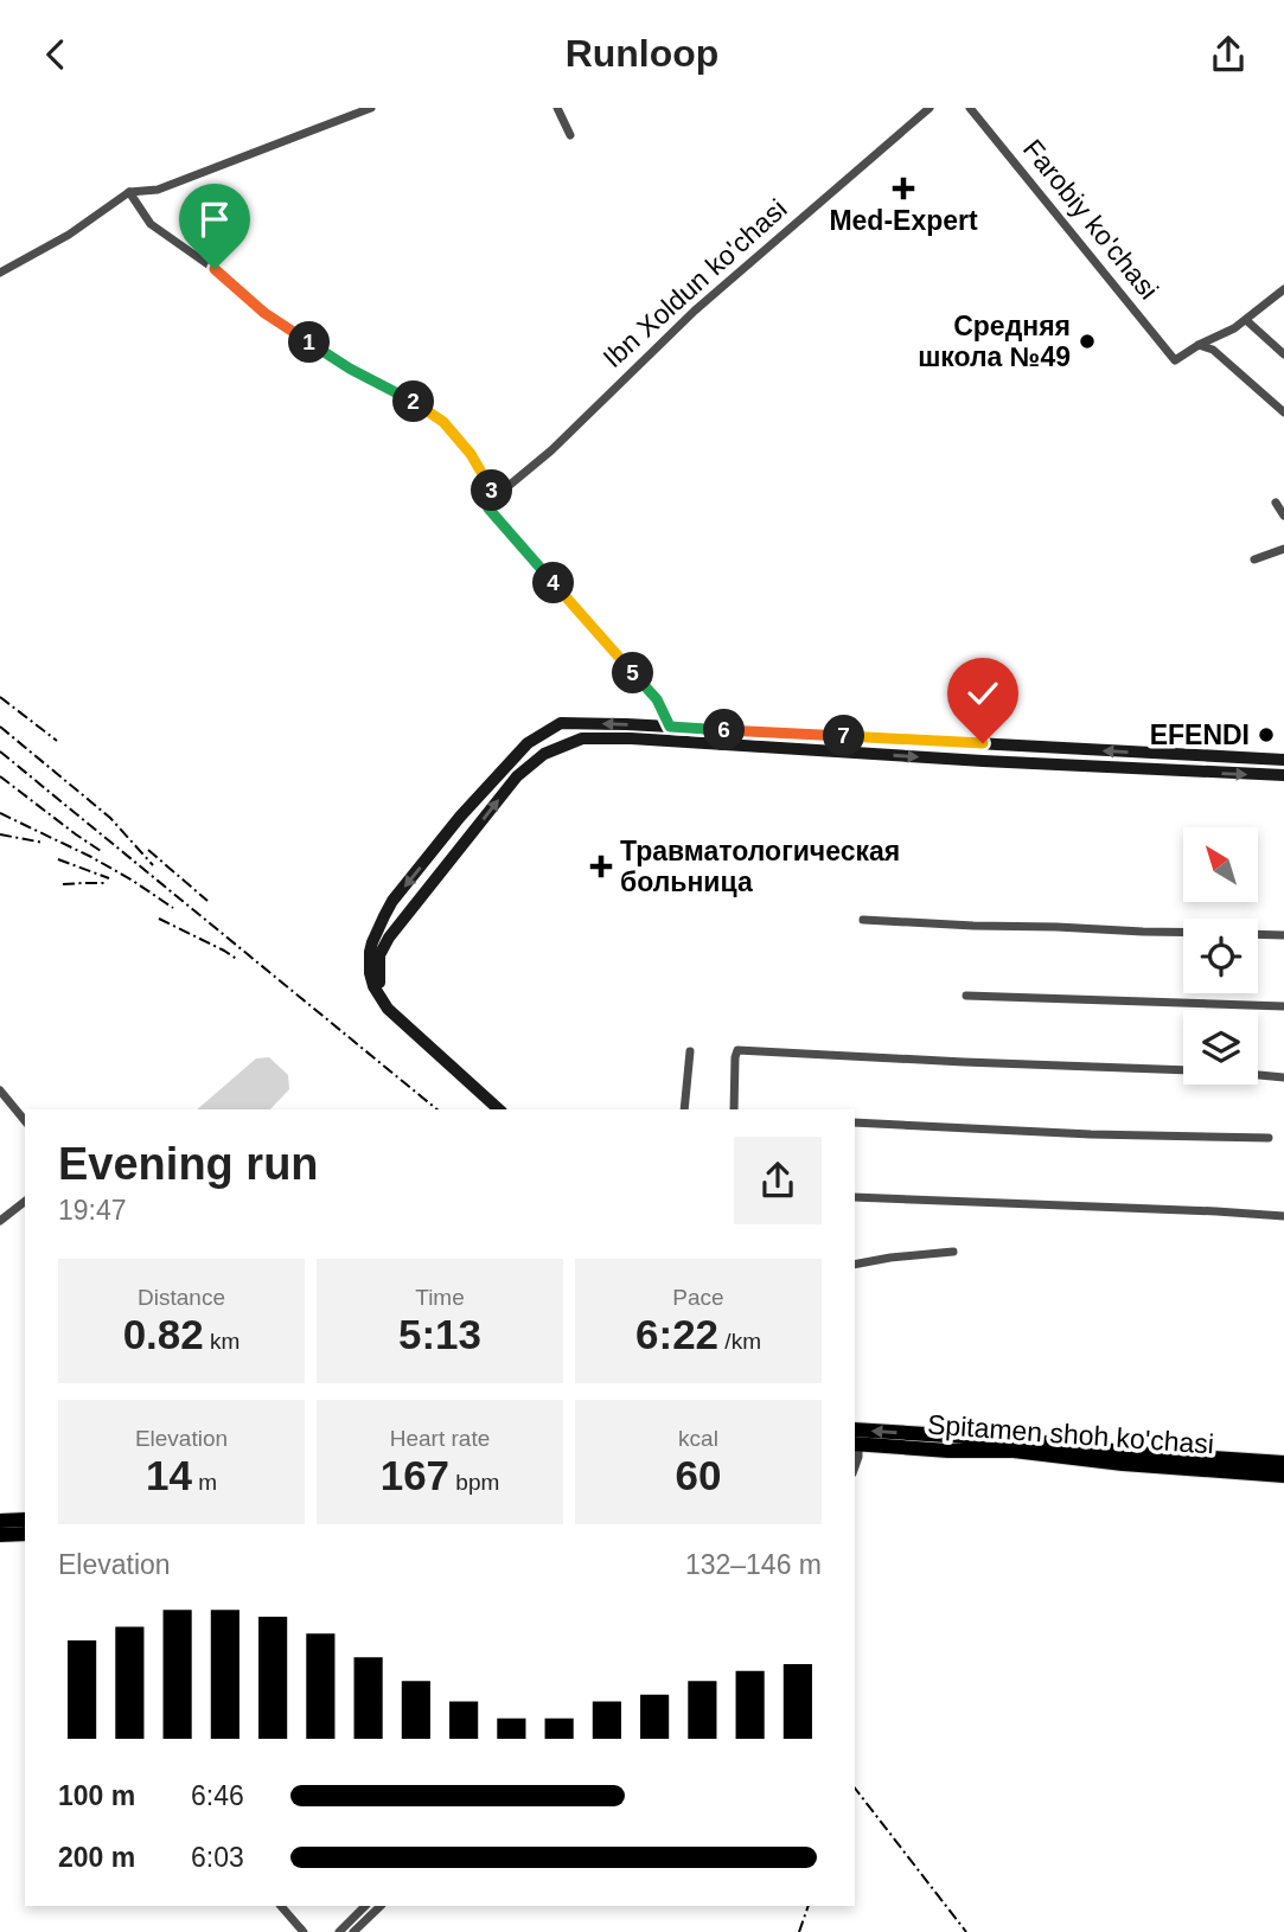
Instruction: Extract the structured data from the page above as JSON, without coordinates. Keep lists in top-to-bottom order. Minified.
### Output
{"streets":{"main road":["Spitamen shoh ko'chasi"],"street":["Farobiy ko'chasi","Ibn Xoldun ko'chasi"]},"places":{"health":["Med-Expert","Травматологическая больница"],"other":["Средняя школа №49","EFENDI"]},"north":"top left","page":{"header":"Runloop","pins":["1","2","3","4","5","6","7"],"heading":["Evening run","19:47"],"stats":[["Distance","0.82 km"],["Time","5:13"],["Pace","6:22 /km"],["Elevation","14 m"],["Heart rate","167 bpm"],["kcal","60"]],"chart":["Elevation","132–146 m"],"list":[{"name":"100 m","note":"6:46"},{"name":"200 m","note":"6:03"}]}}
